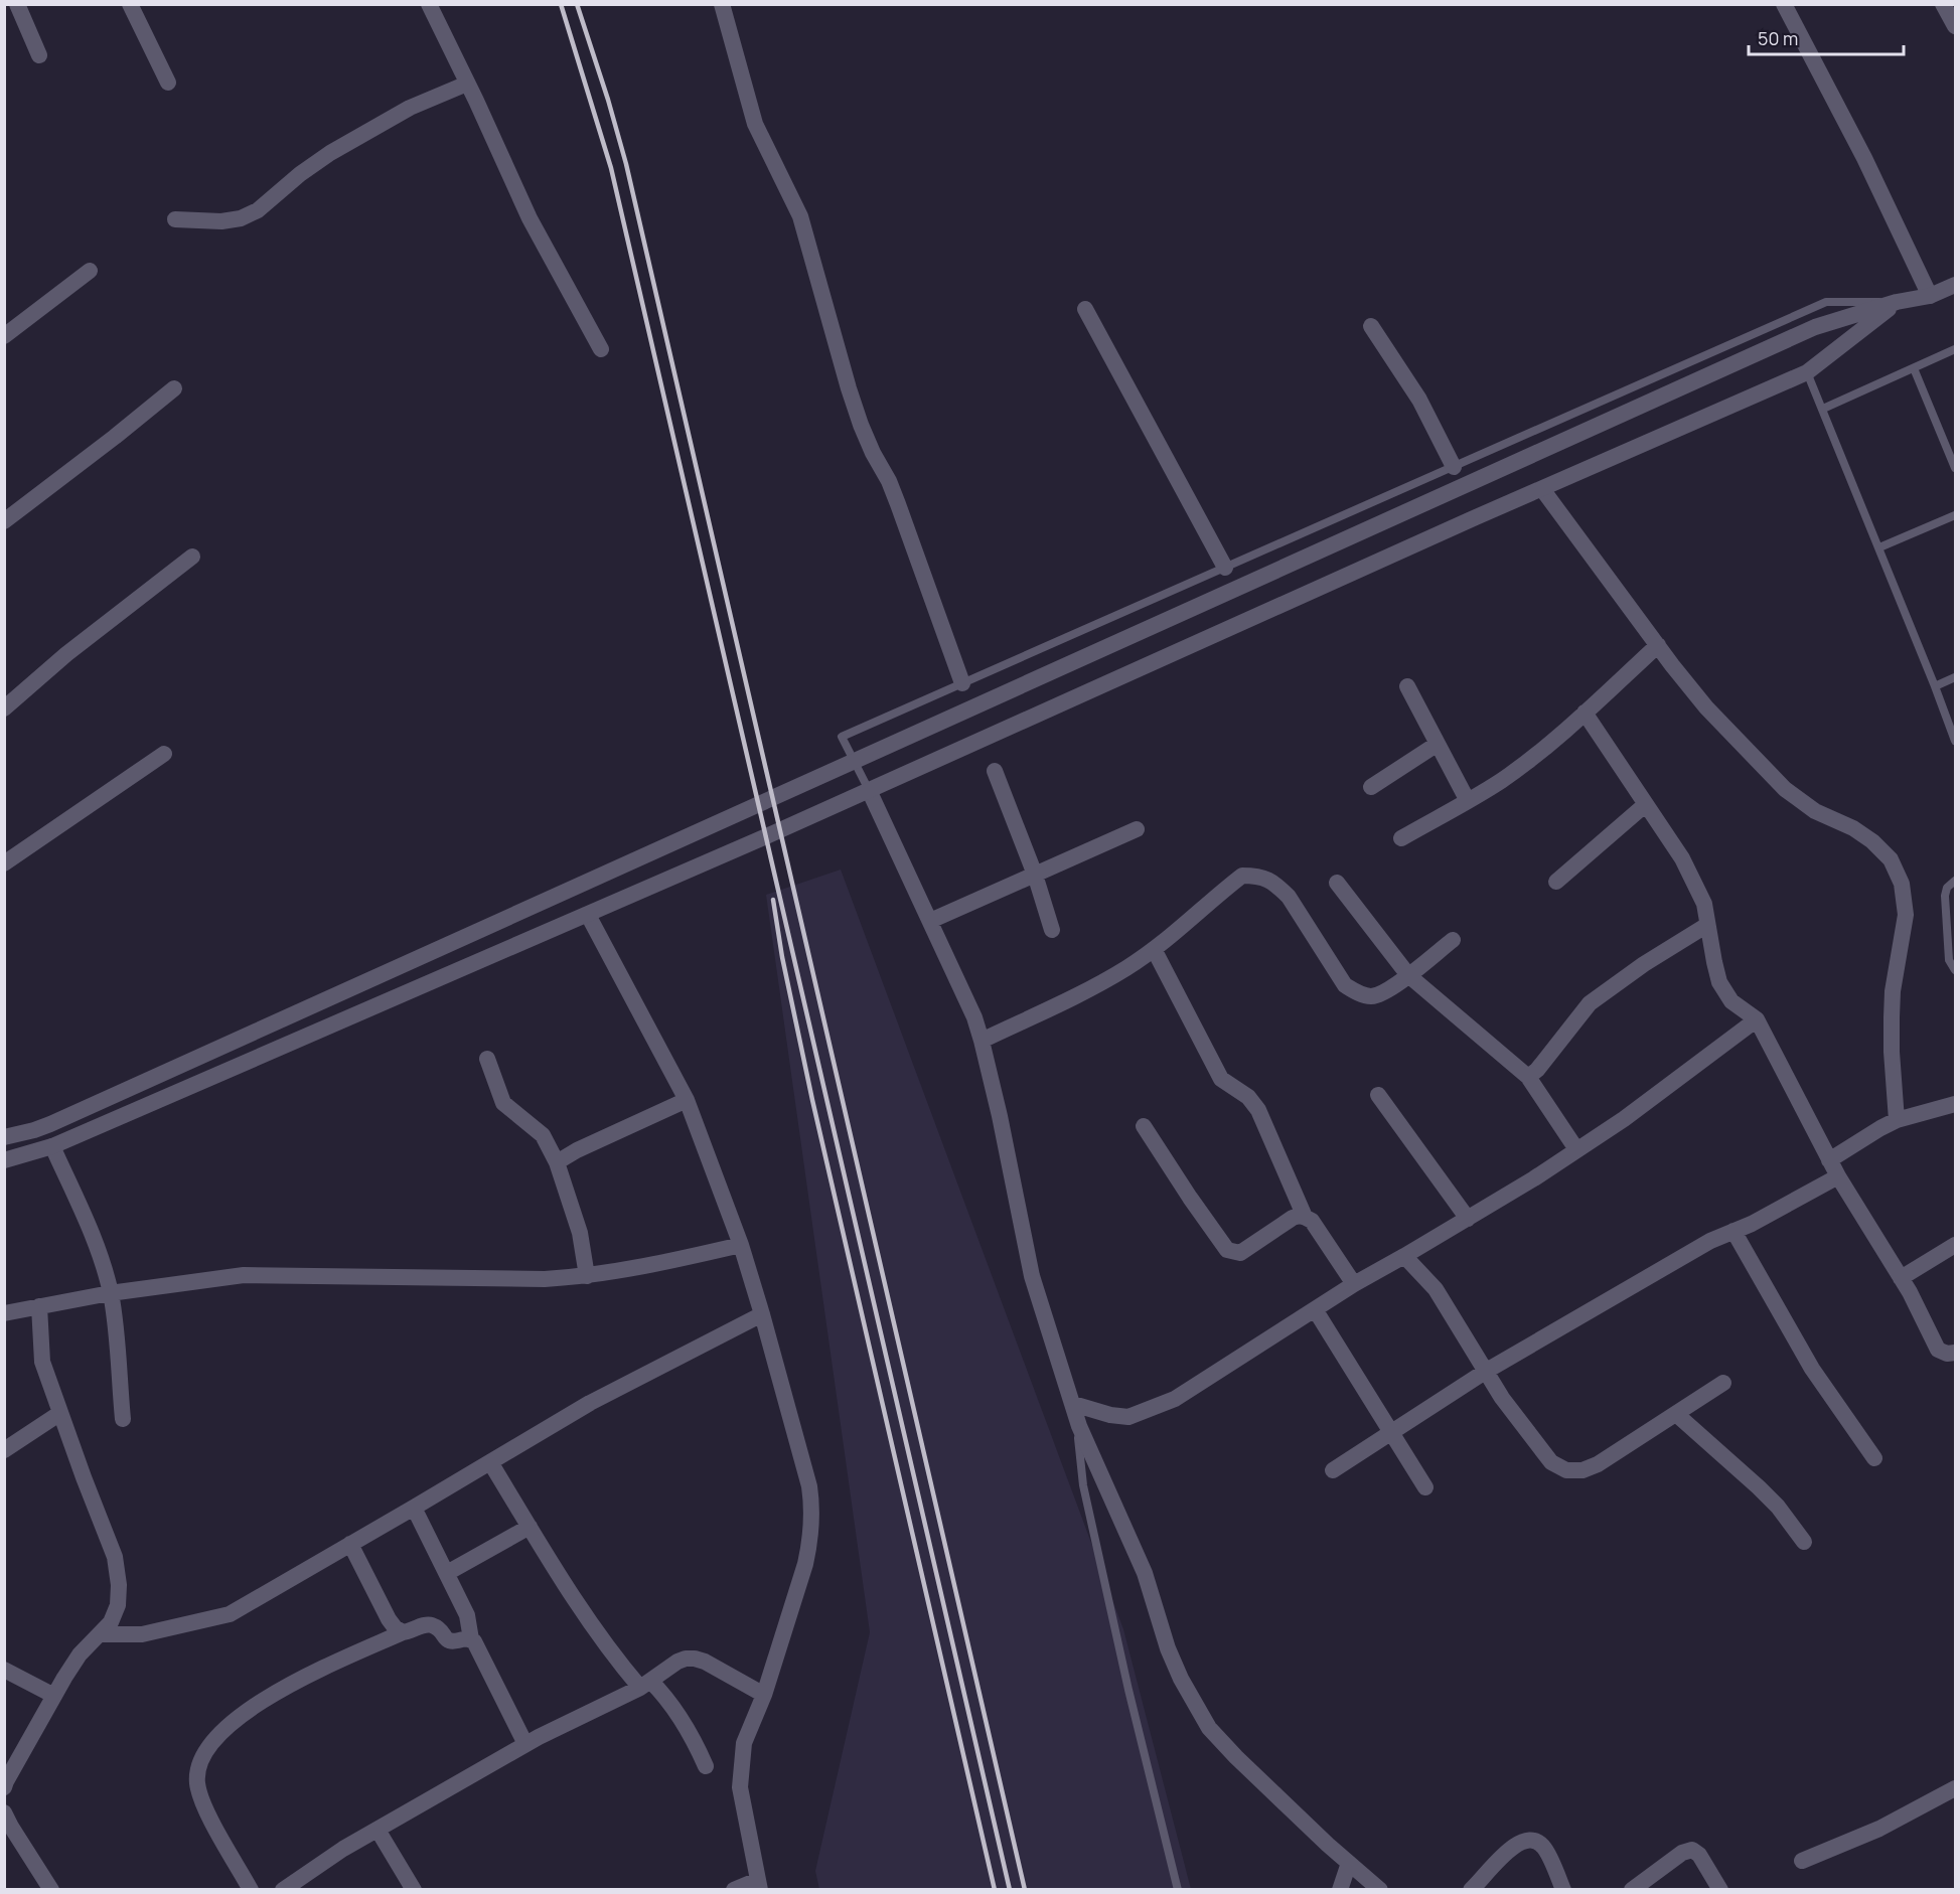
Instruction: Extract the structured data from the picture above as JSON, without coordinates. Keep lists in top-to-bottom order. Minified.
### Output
{"scale_bar":"50 m"}
